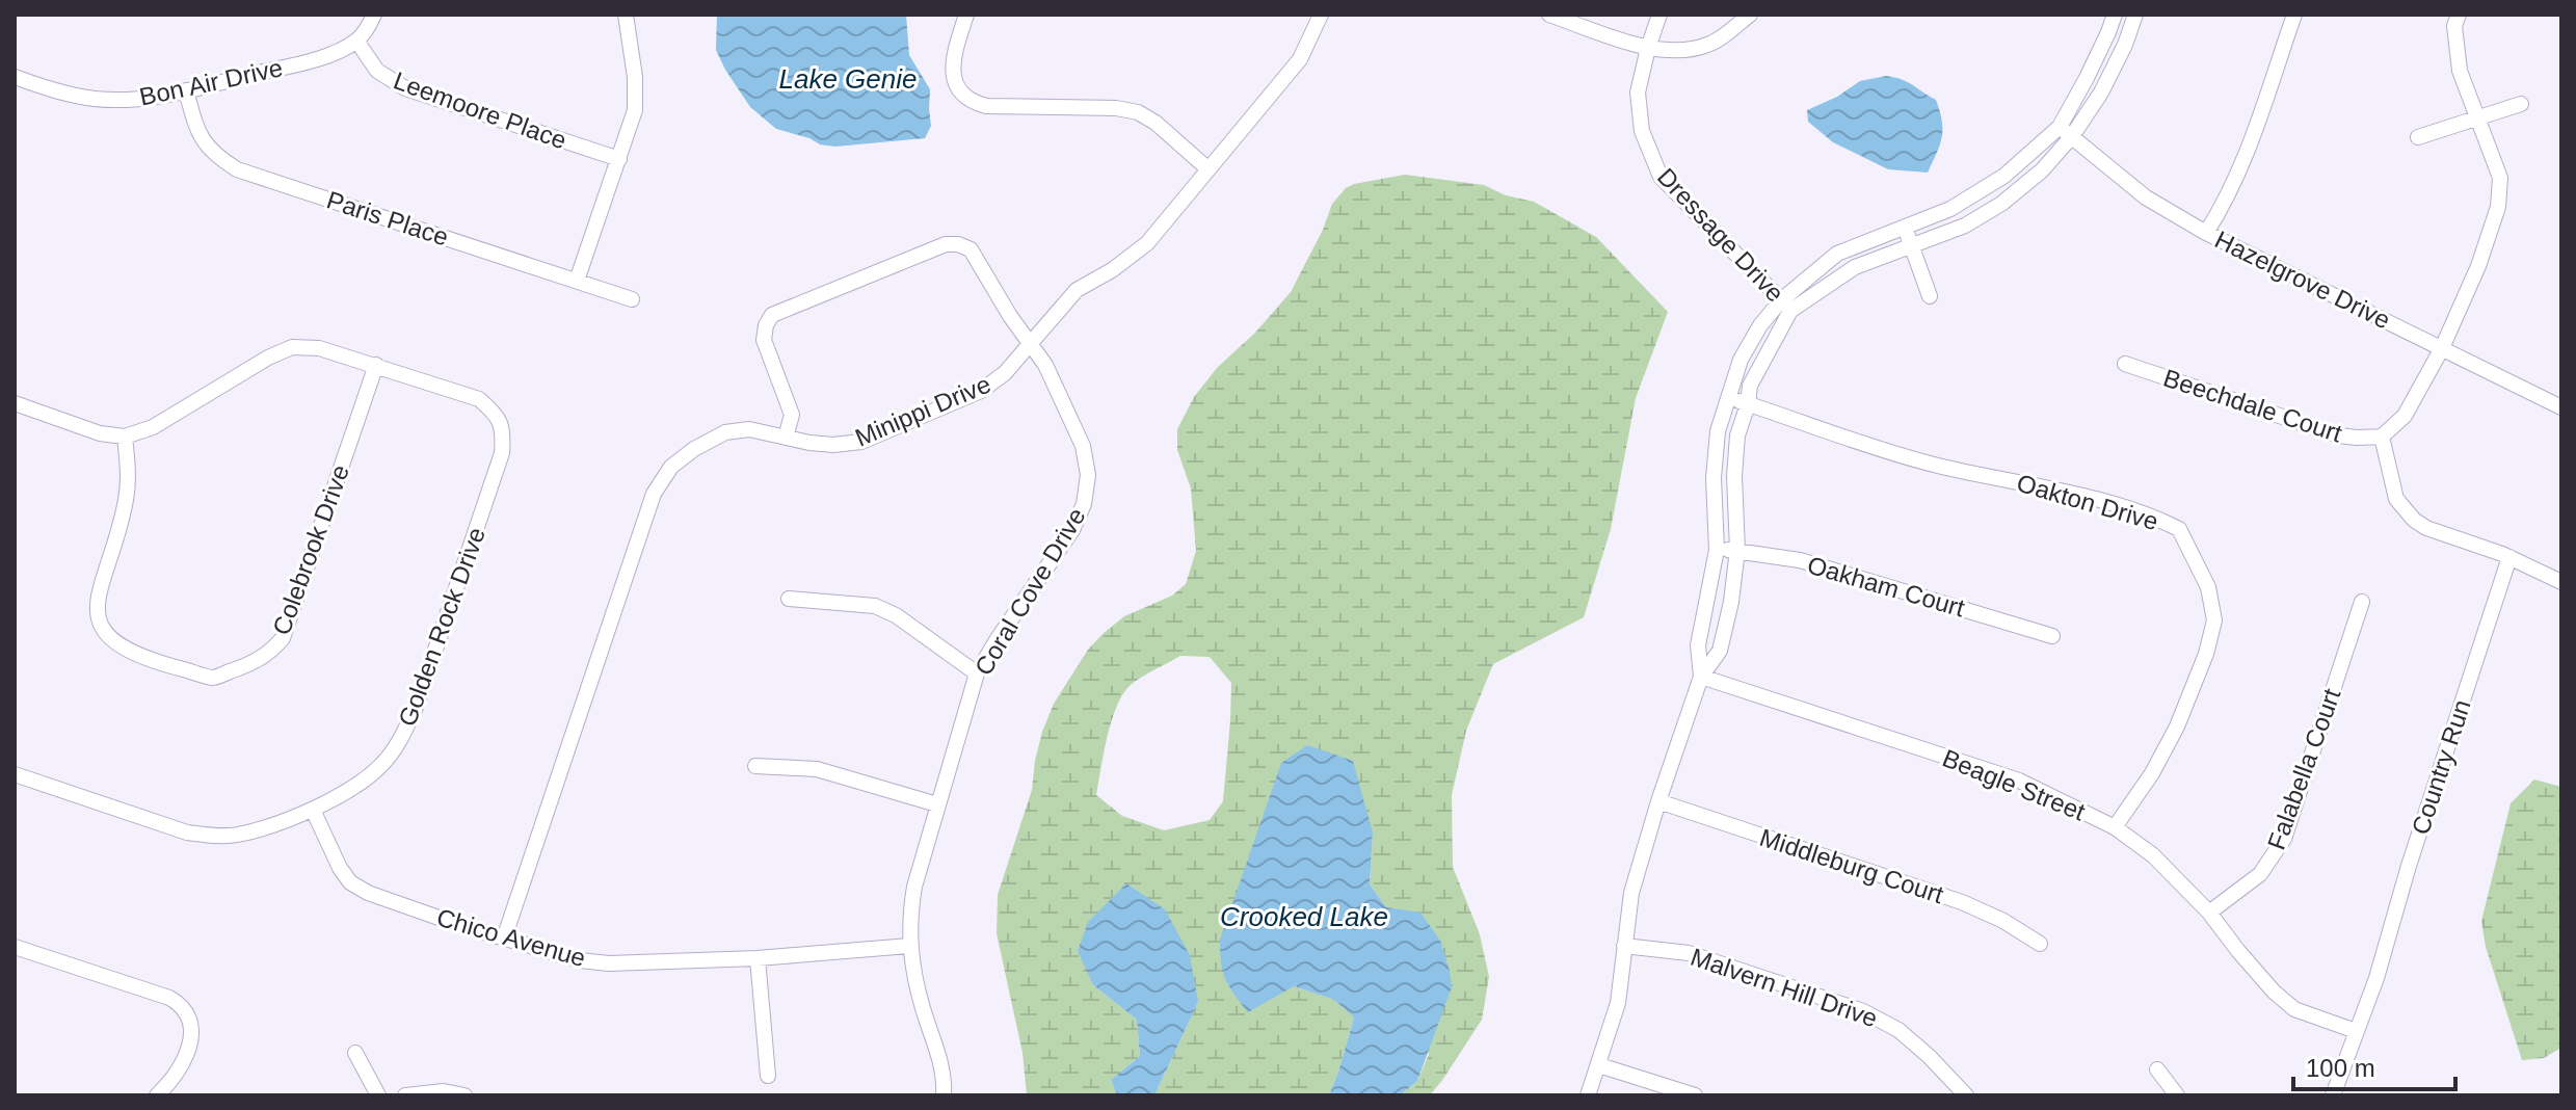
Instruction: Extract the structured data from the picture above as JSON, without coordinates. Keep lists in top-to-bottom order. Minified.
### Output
{"streets":{"street":["Bon Air Drive","Leemoore Place","Paris Place","Dressage Drive","Hazelgrove Drive","Beechdale Court","Minippi Drive","Oakton Drive","Colebrook Drive","Oakham Court","Coral Cove Drive","Golden Rock Drive","Country Run","Falabella Court","Beagle Street","Middleburg Court","Chico Avenue","Malvern Hill Drive"]},"crossings":[["Bon Air Drive","Leemoore Place"],["Bon Air Drive","Paris Place"],["Minippi Drive","Coral Cove Drive"],["Minippi Drive","Chico Avenue"],["Oakton Drive","Beagle Street"],["Colebrook Drive","Golden Rock Drive"],["Coral Cove Drive","Chico Avenue"],["Golden Rock Drive","Chico Avenue"],["Country Run","Beagle Street"],["Falabella Court","Beagle Street"]],"water":["Lake Genie","Crooked Lake"],"scale_bar":"100 m"}
